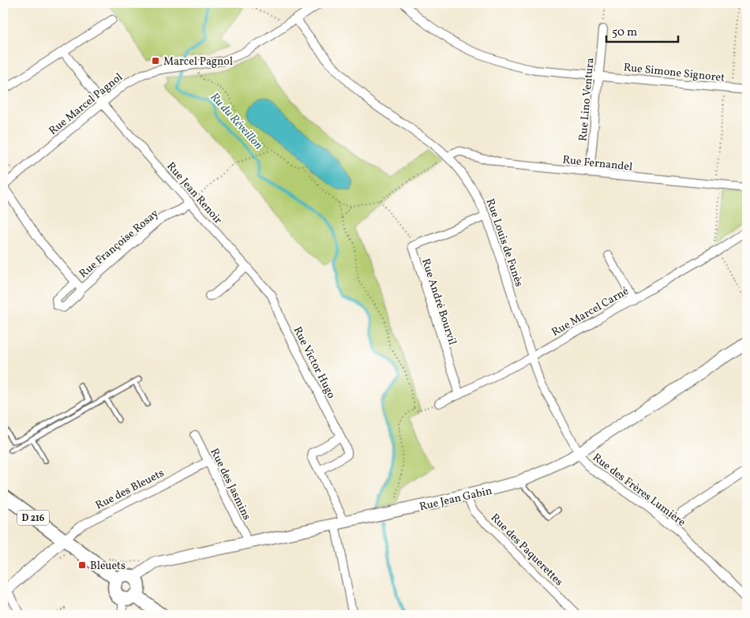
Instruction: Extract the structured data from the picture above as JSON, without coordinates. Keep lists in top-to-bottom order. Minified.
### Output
{"streets":{"main road":["D 216"],"street":["Rue Simone Signoret","Rue Lino Ventura","Rue Marcel Pagnol","Rue Fernandel","Rue Jean Renoir","Rue Louis de Funès","Rue Françoise Rosay","Rue André Bourvil","Rue Marcel Carné","Rue Victor Hugo","Rue des Jasmins","Rue des Bleuets","Rue des Frères Lumière","Rue Jean Gabin","Rue des Paquerettes"]},"crossings":[["Rue Simone Signoret","Rue Lino Ventura"],["Rue Lino Ventura","Rue Fernandel"],["Rue Marcel Pagnol","Rue Jean Renoir"],["Rue Marcel Pagnol","Rue Louis de Funès"],["Rue Marcel Pagnol","Rue Françoise Rosay"],["Rue Fernandel","Rue Louis de Funès"],["Rue Jean Renoir","Rue Françoise Rosay"],["Rue Jean Renoir","Rue Victor Hugo"],["Rue Louis de Funès","Rue André Bourvil"],["Rue Louis de Funès","Rue Marcel Carné"],["Rue Louis de Funès","Rue des Frères Lumière"],["Rue Louis de Funès","Rue Jean Gabin"],["Rue André Bourvil","Rue Marcel Carné"],["Rue des Jasmins","Rue des Bleuets"],["Rue des Jasmins","Rue Jean Gabin"],["Rue des Bleuets","D 216"],["Rue des Frères Lumière","Rue Jean Gabin"],["Rue Jean Gabin","D 216"],["Rue Jean Gabin","Rue des Paquerettes"]],"water":["Ru du Réveillon"],"places":{"transit":["Marcel Pagnol","Bleuets"]},"scale_bar":"50 m"}
